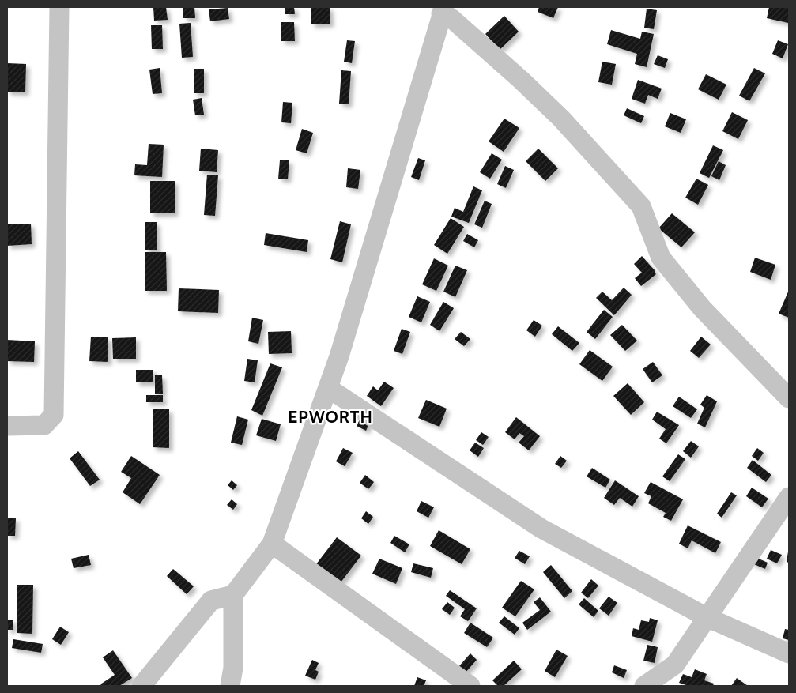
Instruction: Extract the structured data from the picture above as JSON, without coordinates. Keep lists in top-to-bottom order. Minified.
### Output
{"districts":["EPWORTH"]}
